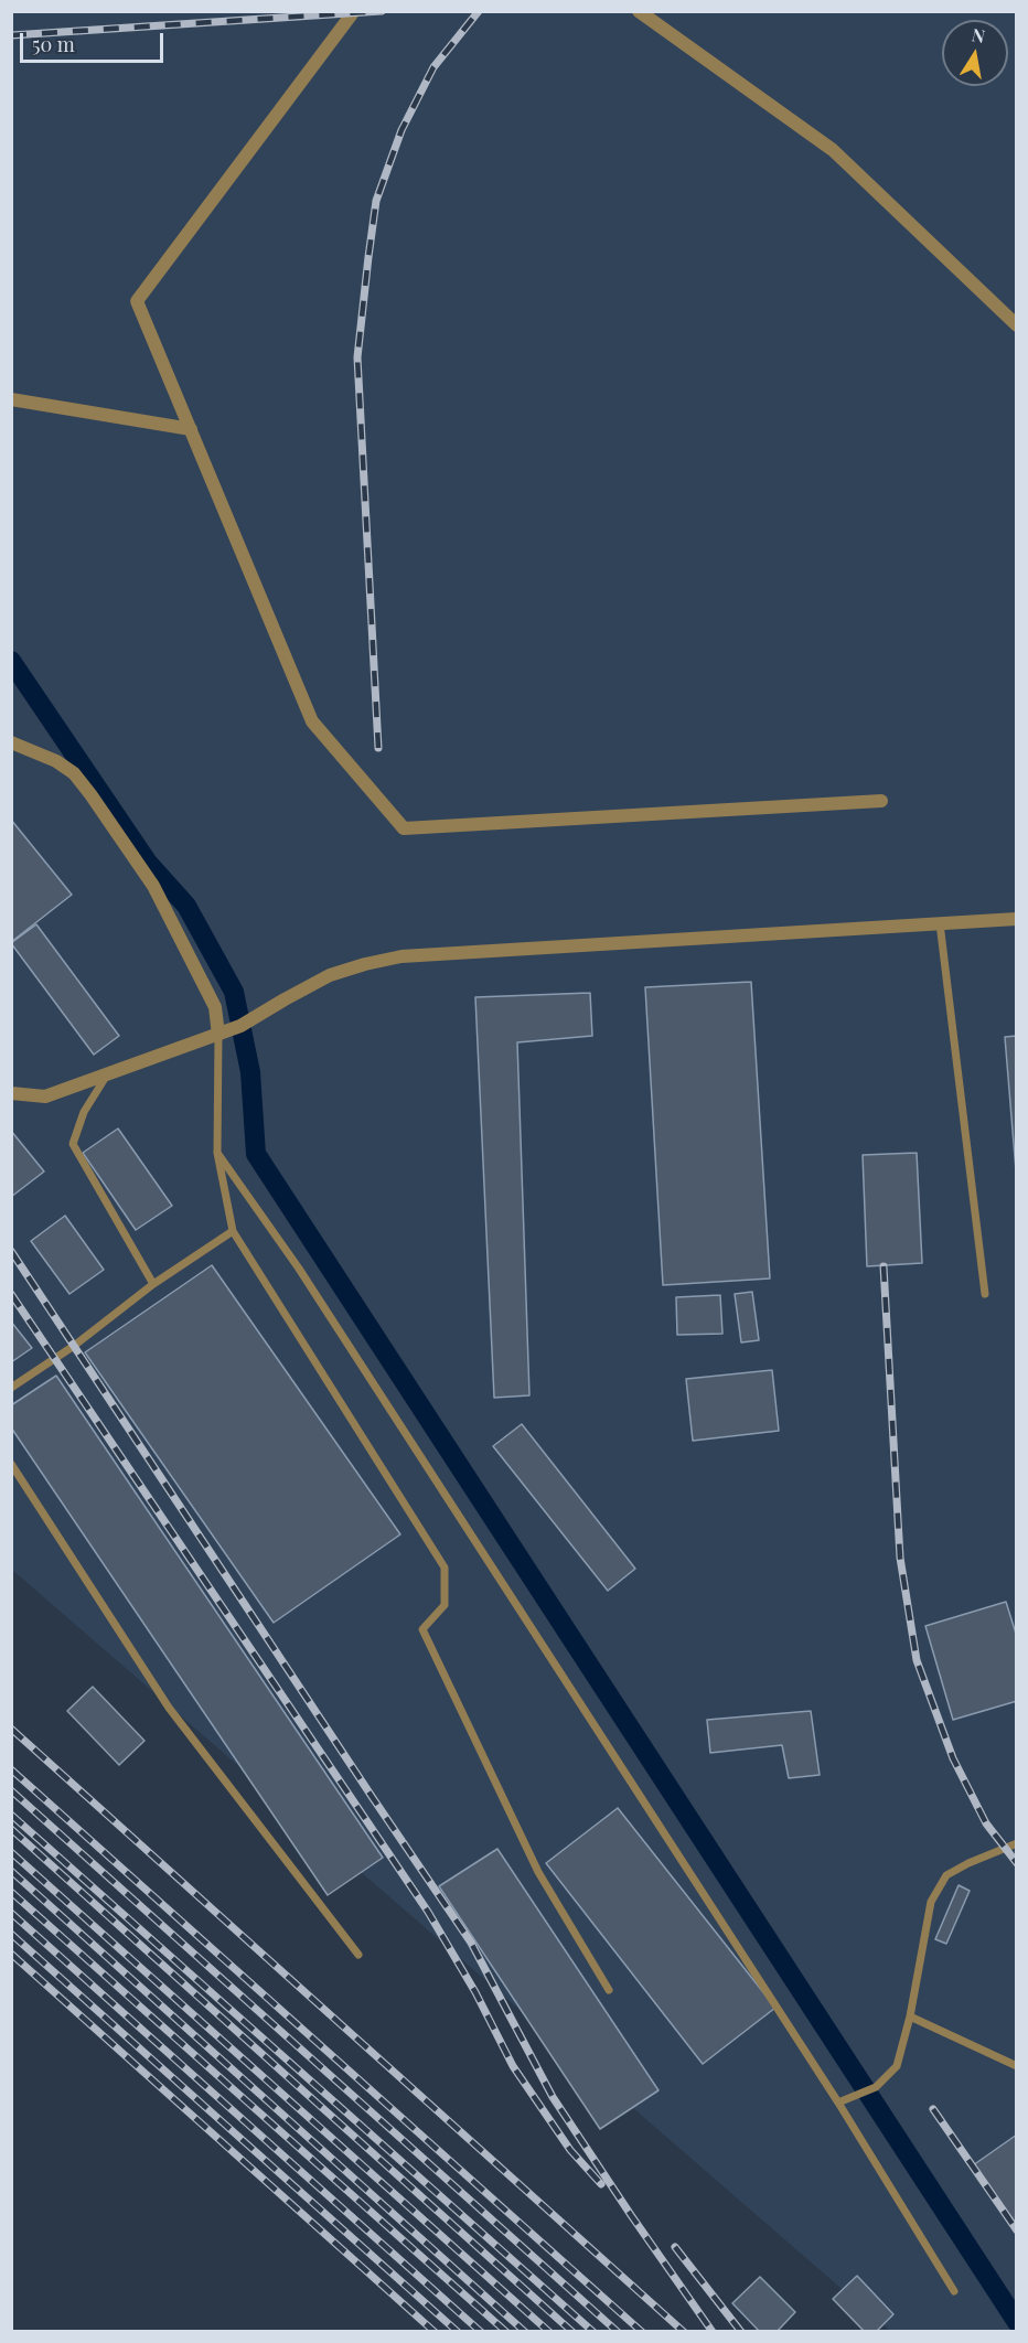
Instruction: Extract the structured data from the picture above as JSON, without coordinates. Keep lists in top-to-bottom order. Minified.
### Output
{"scale_bar":"50 m","north":"top"}
